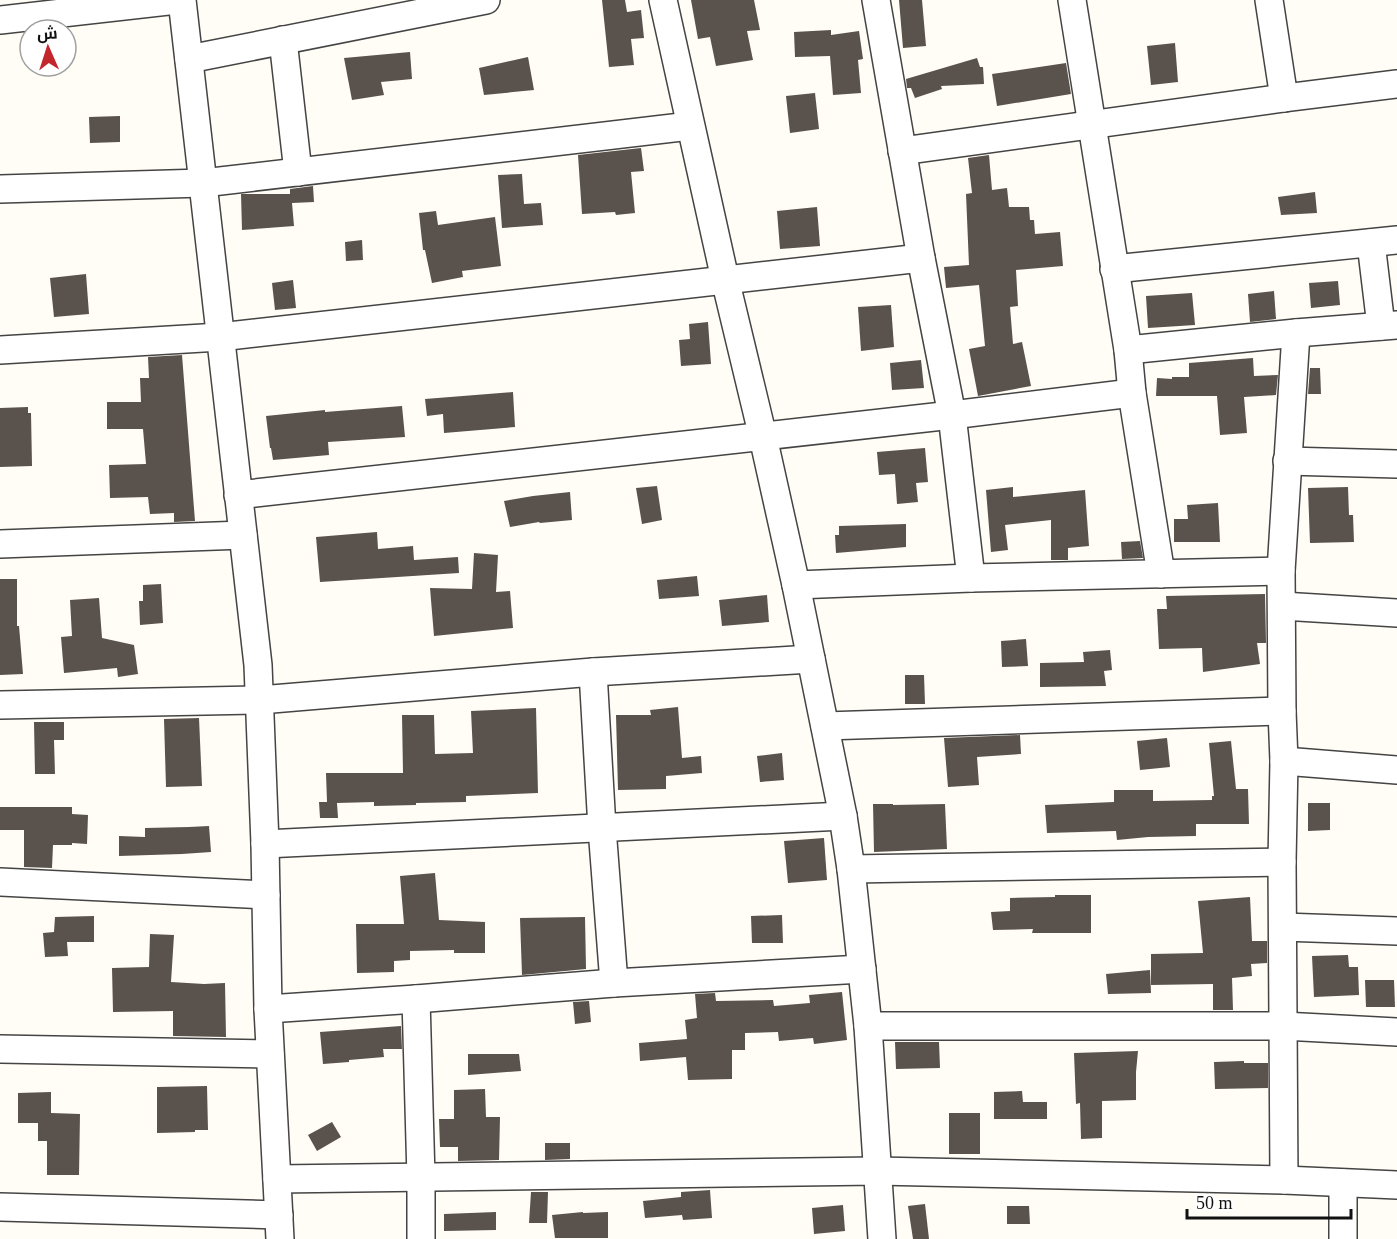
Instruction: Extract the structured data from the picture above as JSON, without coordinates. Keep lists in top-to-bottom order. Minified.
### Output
{"scale_bar":"50 m","north":"top"}
